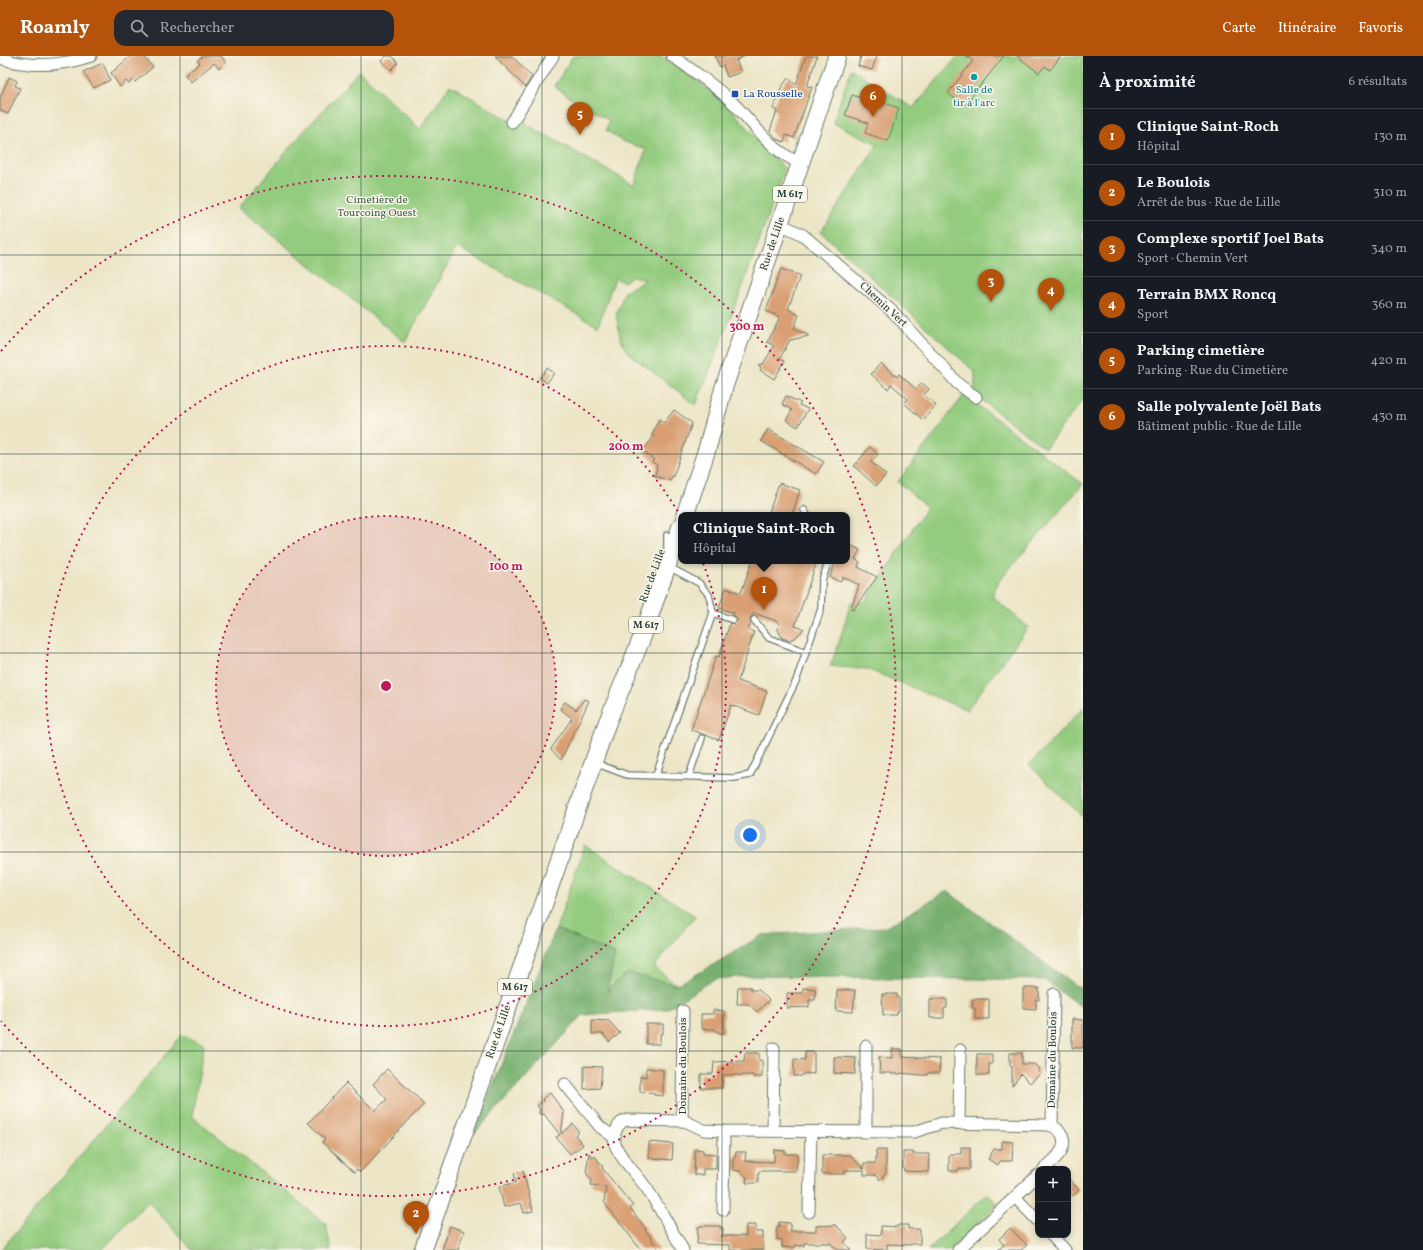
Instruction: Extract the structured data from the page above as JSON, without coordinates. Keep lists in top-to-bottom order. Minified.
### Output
{"streets":{"main road":["M 617","Rue de Lille"],"street":["Chemin Vert","Domaine du Boulois"]},"crossings":[["Rue de Lille","Chemin Vert"]],"parks":["Cimetière de Tourcoing Ouest"],"places":{"other":["Salle de tir à l'arc"],"transit":["La Rousselle"]},"page":{"header":"Roamly","search":"Rechercher","nav":["Carte","Itinéraire","Favoris"],"heading":["À proximité","6 résultats"],"pins":["6","5","3","4","1","2"],"list":[{"mark":"1","name":"Clinique Saint-Roch","note":"Hôpital","value":"130 m"},{"mark":"2","name":"Le Boulois","note":"Arrêt de bus · Rue de Lille","value":"310 m"},{"mark":"3","name":"Complexe sportif Joel Bats","note":"Sport · Chemin Vert","value":"340 m"},{"mark":"4","name":"Terrain BMX Roncq","note":"Sport","value":"360 m"},{"mark":"5","name":"Parking cimetière","note":"Parking · Rue du Cimetière","value":"420 m"},{"mark":"6","name":"Salle polyvalente Joël Bats","note":"Bâtiment public · Rue de Lille","value":"430 m"}],"popup":["Clinique Saint-Roch","Hôpital"],"map_buttons":["+","−"]},"rings":["300 m","200 m","100 m"]}
